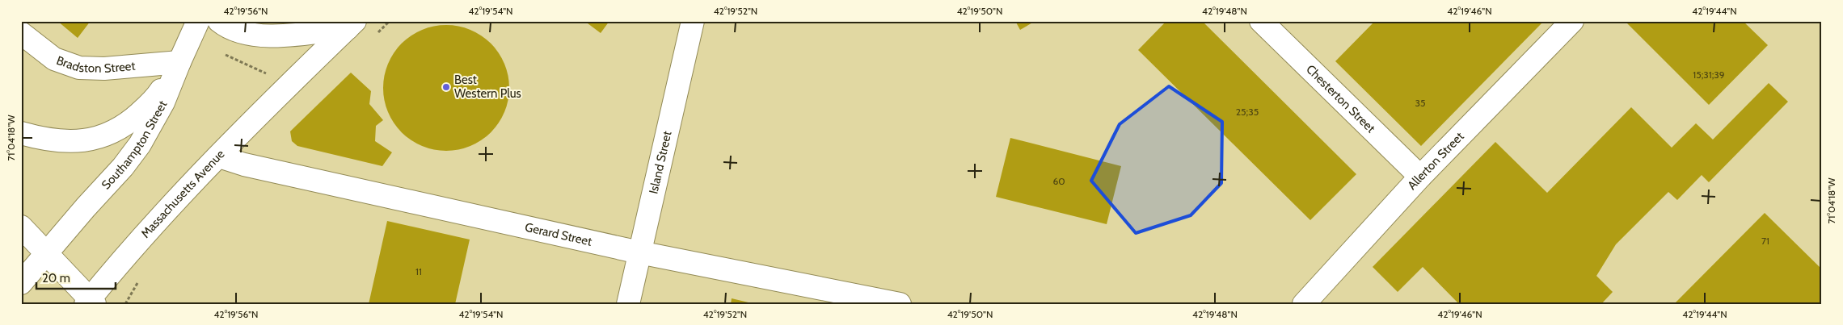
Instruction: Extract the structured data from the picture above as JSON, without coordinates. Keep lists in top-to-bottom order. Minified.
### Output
{"streets":{"street":["Bradston Street","Chesterton Street","Southampton Street","Allerton Street","Island Street","Massachusetts Avenue","Gerard Street"]},"crossings":[["Bradston Street","Southampton Street"],["Chesterton Street","Allerton Street"],["Island Street","Gerard Street"],["Massachusetts Avenue","Gerard Street"]],"places":["Best Western Plus"],"house_numbers":["15;31;39","35","25;35","60","71","11"],"scale_bar":"20 m","coordinates":["42°19'56\"N","42°19'54\"N","42°19'52\"N","42°19'50\"N","42°19'48\"N","42°19'46\"N","42°19'44\"N","71°04'18\"W"]}
